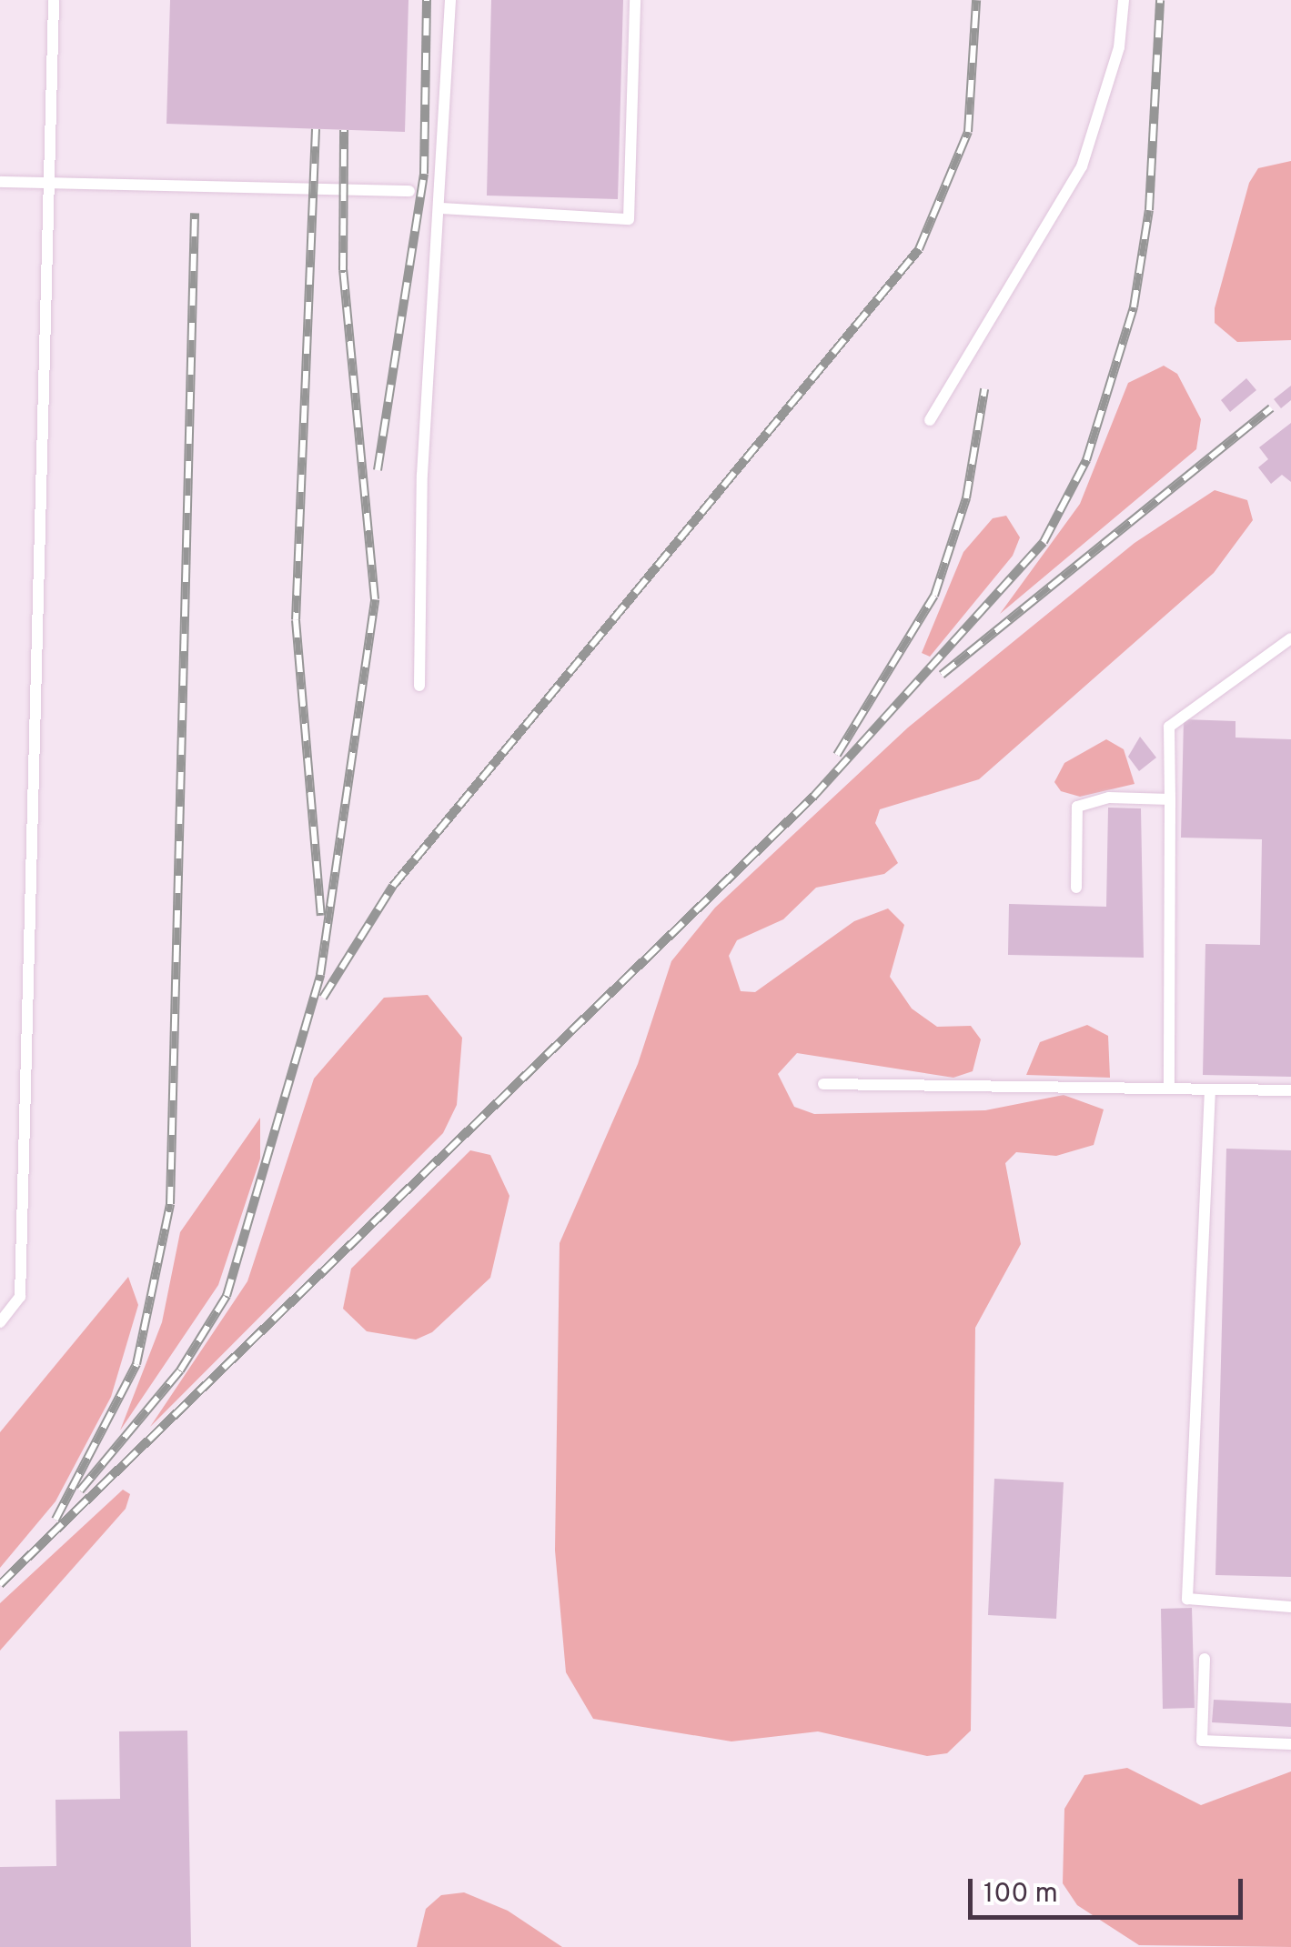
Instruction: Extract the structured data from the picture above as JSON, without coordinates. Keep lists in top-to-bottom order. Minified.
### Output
{"scale_bar":"100 m"}
